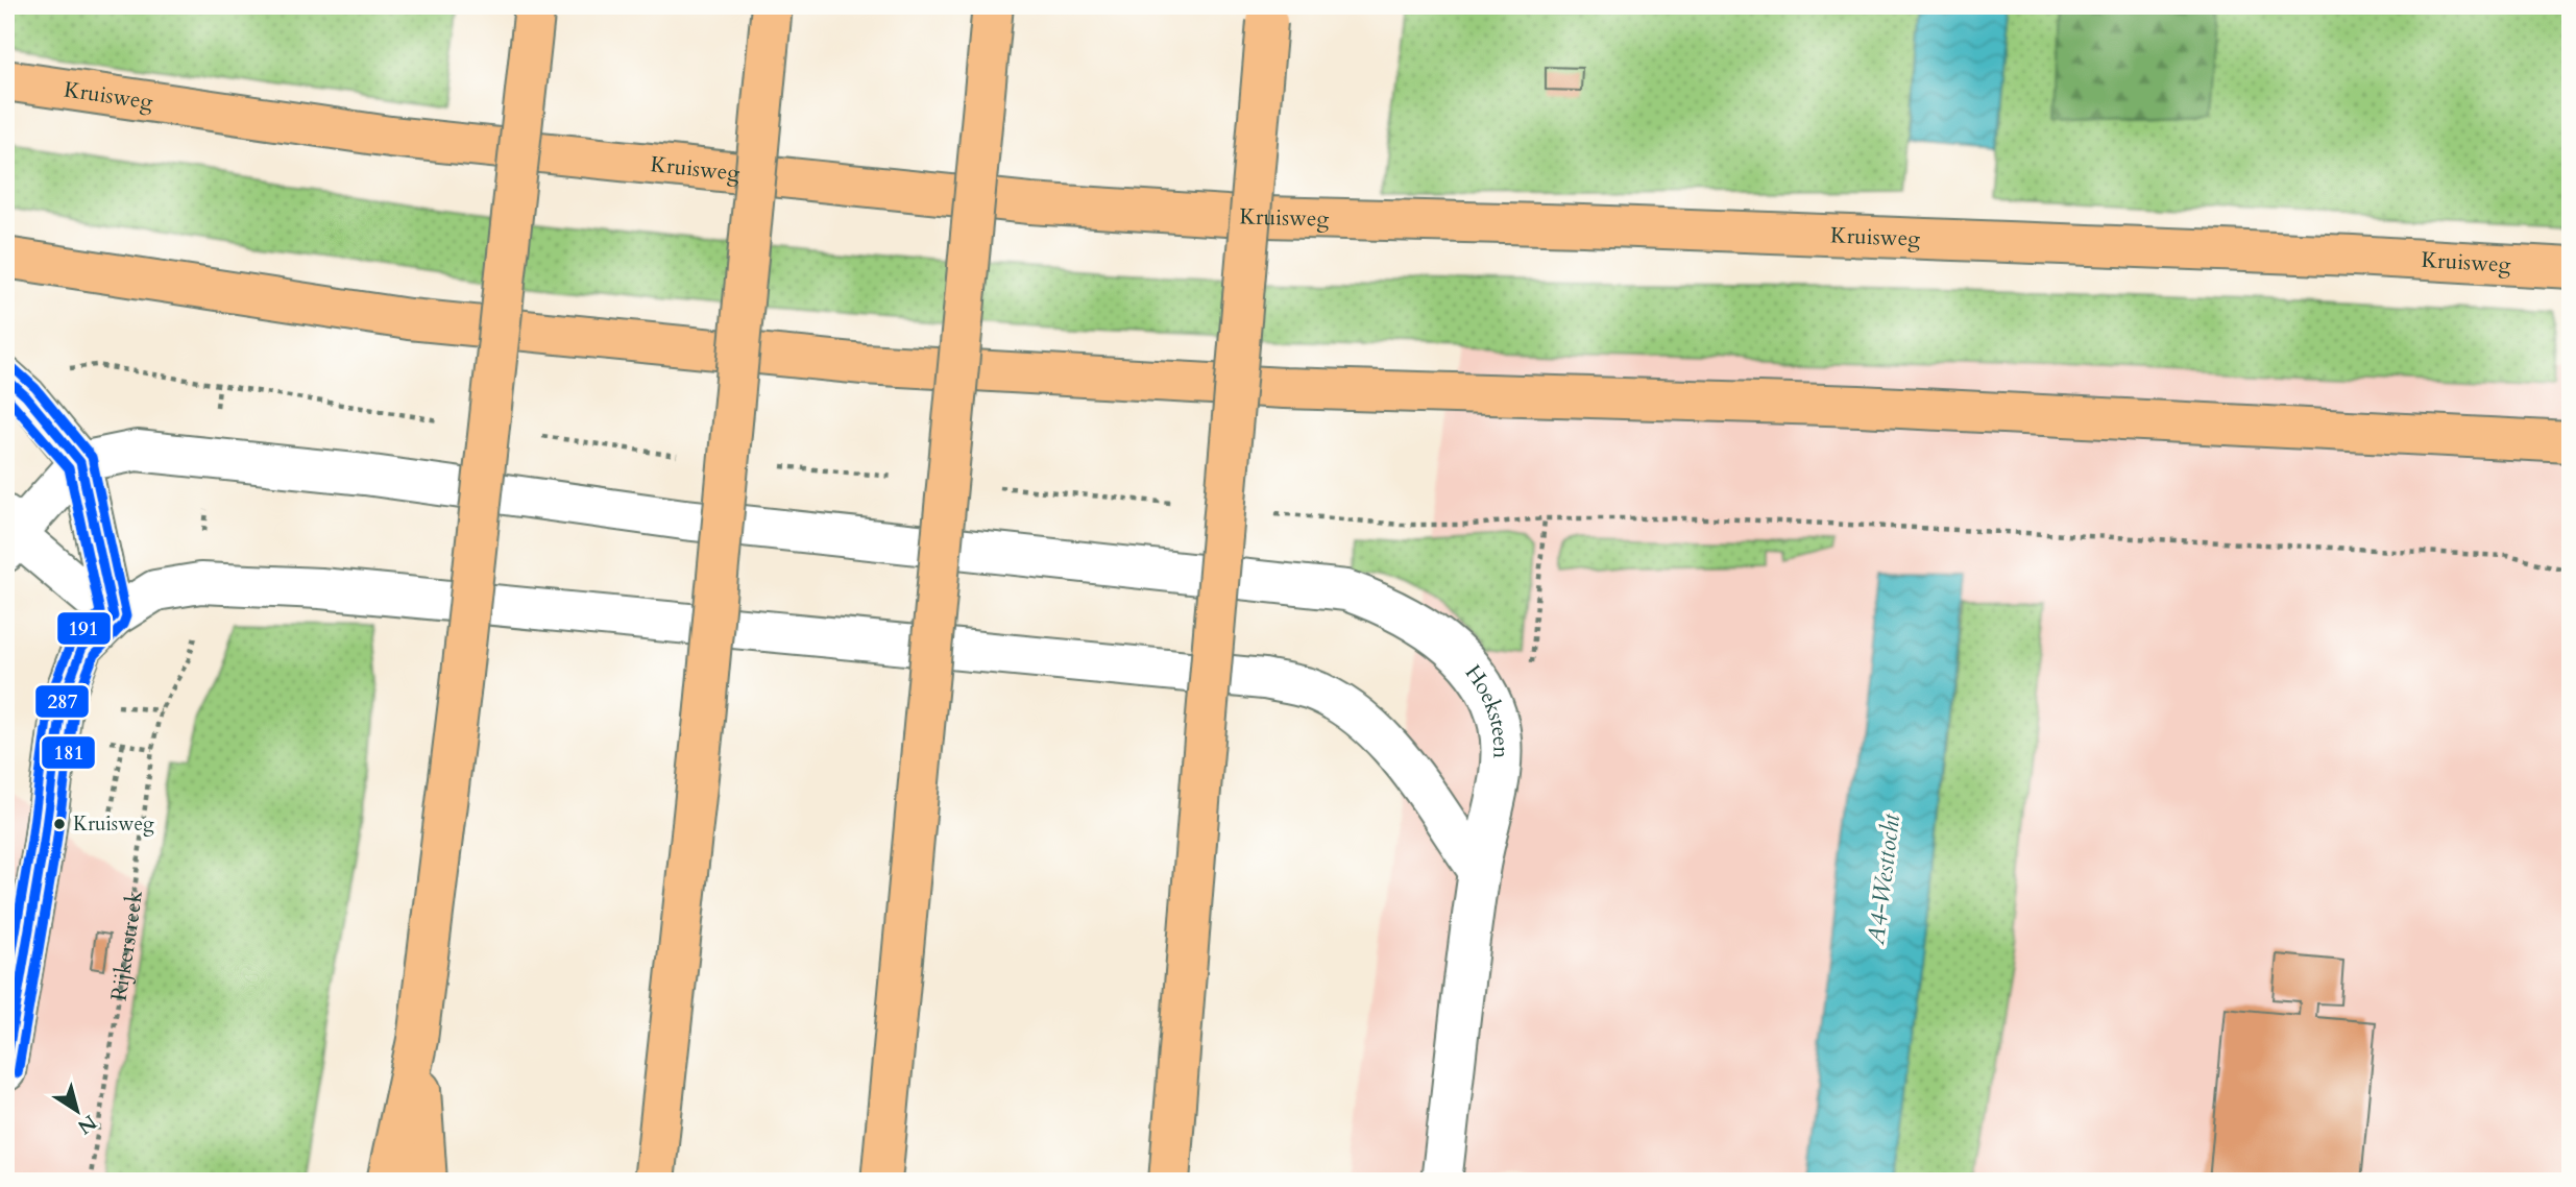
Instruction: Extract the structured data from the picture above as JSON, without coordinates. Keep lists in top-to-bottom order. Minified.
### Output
{"streets":{"highway":["Kruisweg"],"street":["Hoeksteen"],"path":["Rijkerstreek"]},"water":["A4-Westtocht"],"places":["Kruisweg"],"lines":["transit line 181","transit line 287","transit line 191"],"north":"bottom right"}
